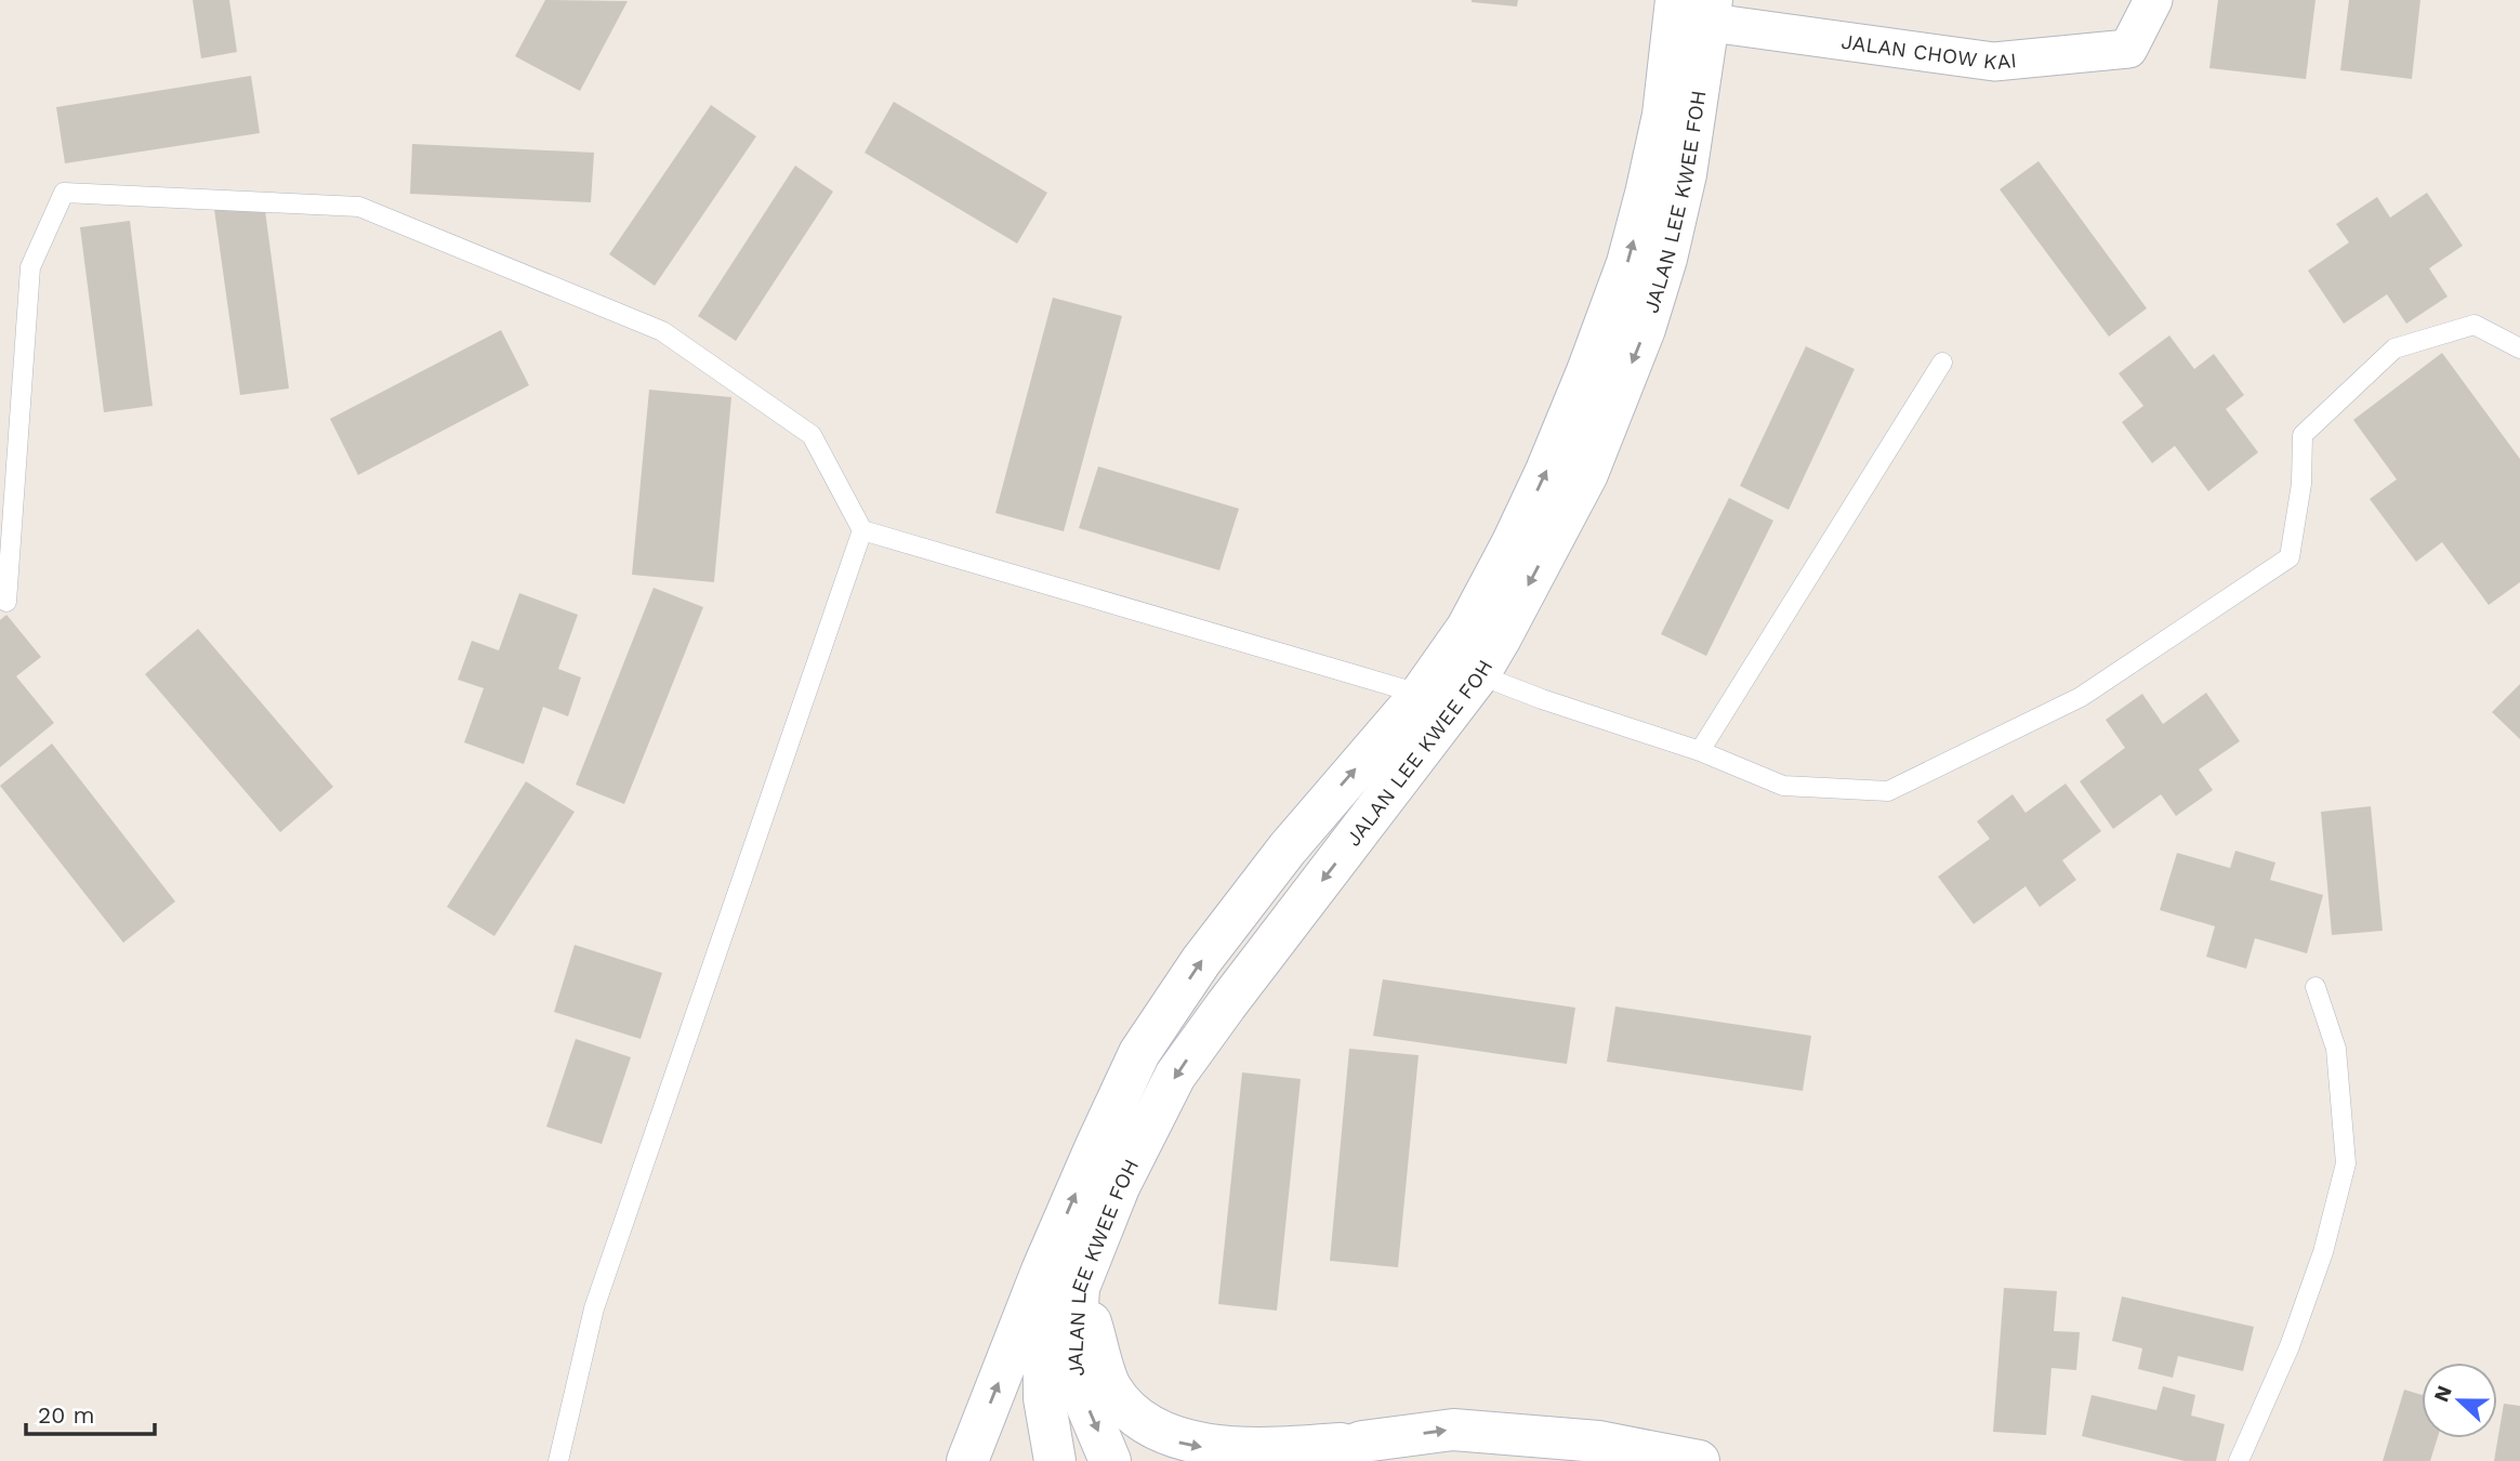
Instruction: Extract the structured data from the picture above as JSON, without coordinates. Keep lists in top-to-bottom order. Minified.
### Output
{"streets":{"main road":["JALAN LEE KWEE FOH"],"street":["JALAN CHOW KAI"]},"crossings":[["JALAN CHOW KAI","JALAN LEE KWEE FOH"]],"scale_bar":"20 m","north":"left"}
